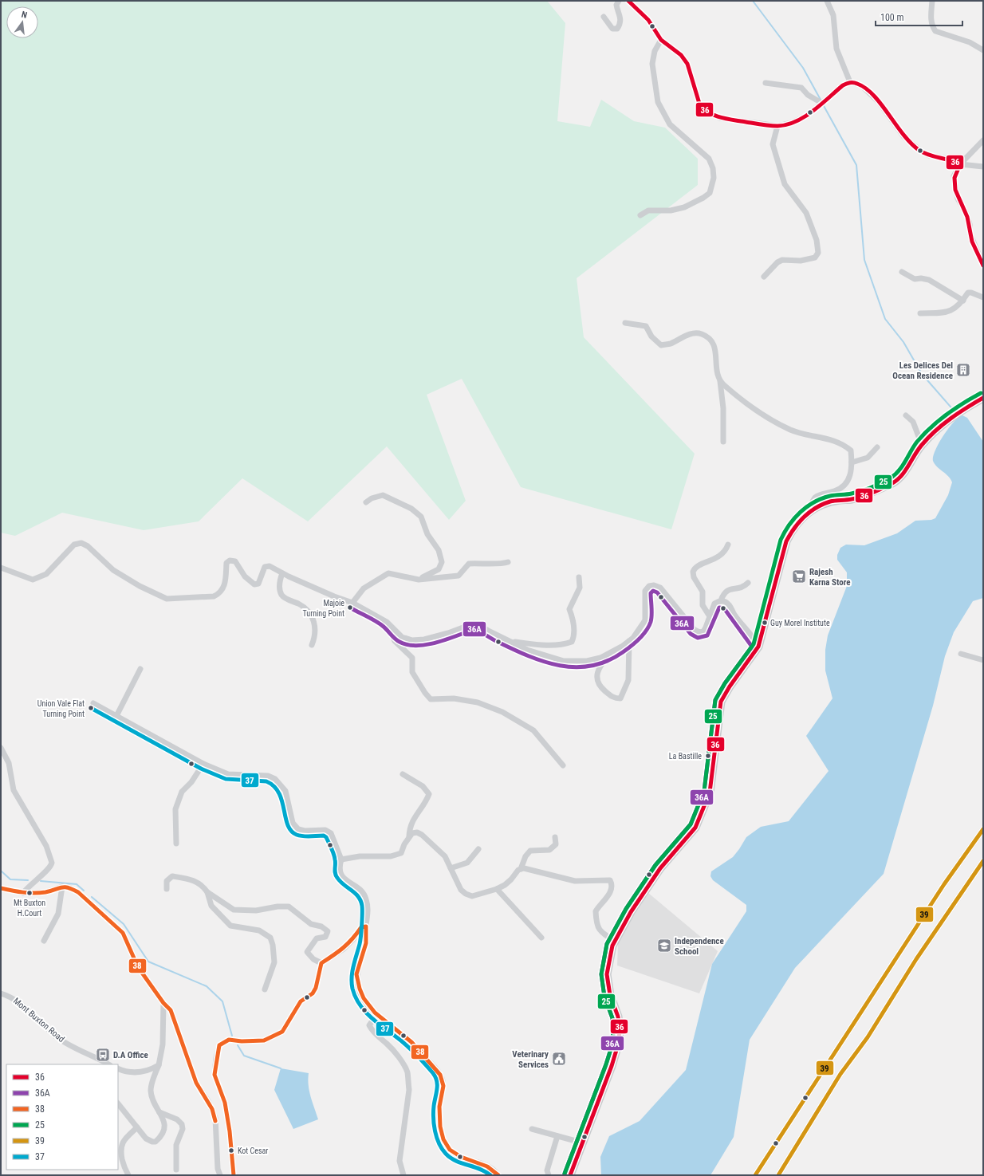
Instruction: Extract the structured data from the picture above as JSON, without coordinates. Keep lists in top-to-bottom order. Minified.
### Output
{"streets":{"street":["Mont Buxton Road"]},"places":{"building":["Les Delices Del Ocean Residence"],"supermarket":["Rajesh Karna Store"],"other":["Majoie Turning Point","Guy Morel Institute","Union Vale Flat Turning Point","La Bastille","Mt Buxton H.Court","Kot Cesar"],"school or university":["Independence School"],"bus stop":["D.A Office"],"public building":["Veterinary Services"]},"lines":["transit line 36","transit line 25","transit line 36A","transit line 37","transit line 39","transit line 38"],"legend":["36","36A","38","25","39","37"],"scale_bar":"100 m","north":"top"}
